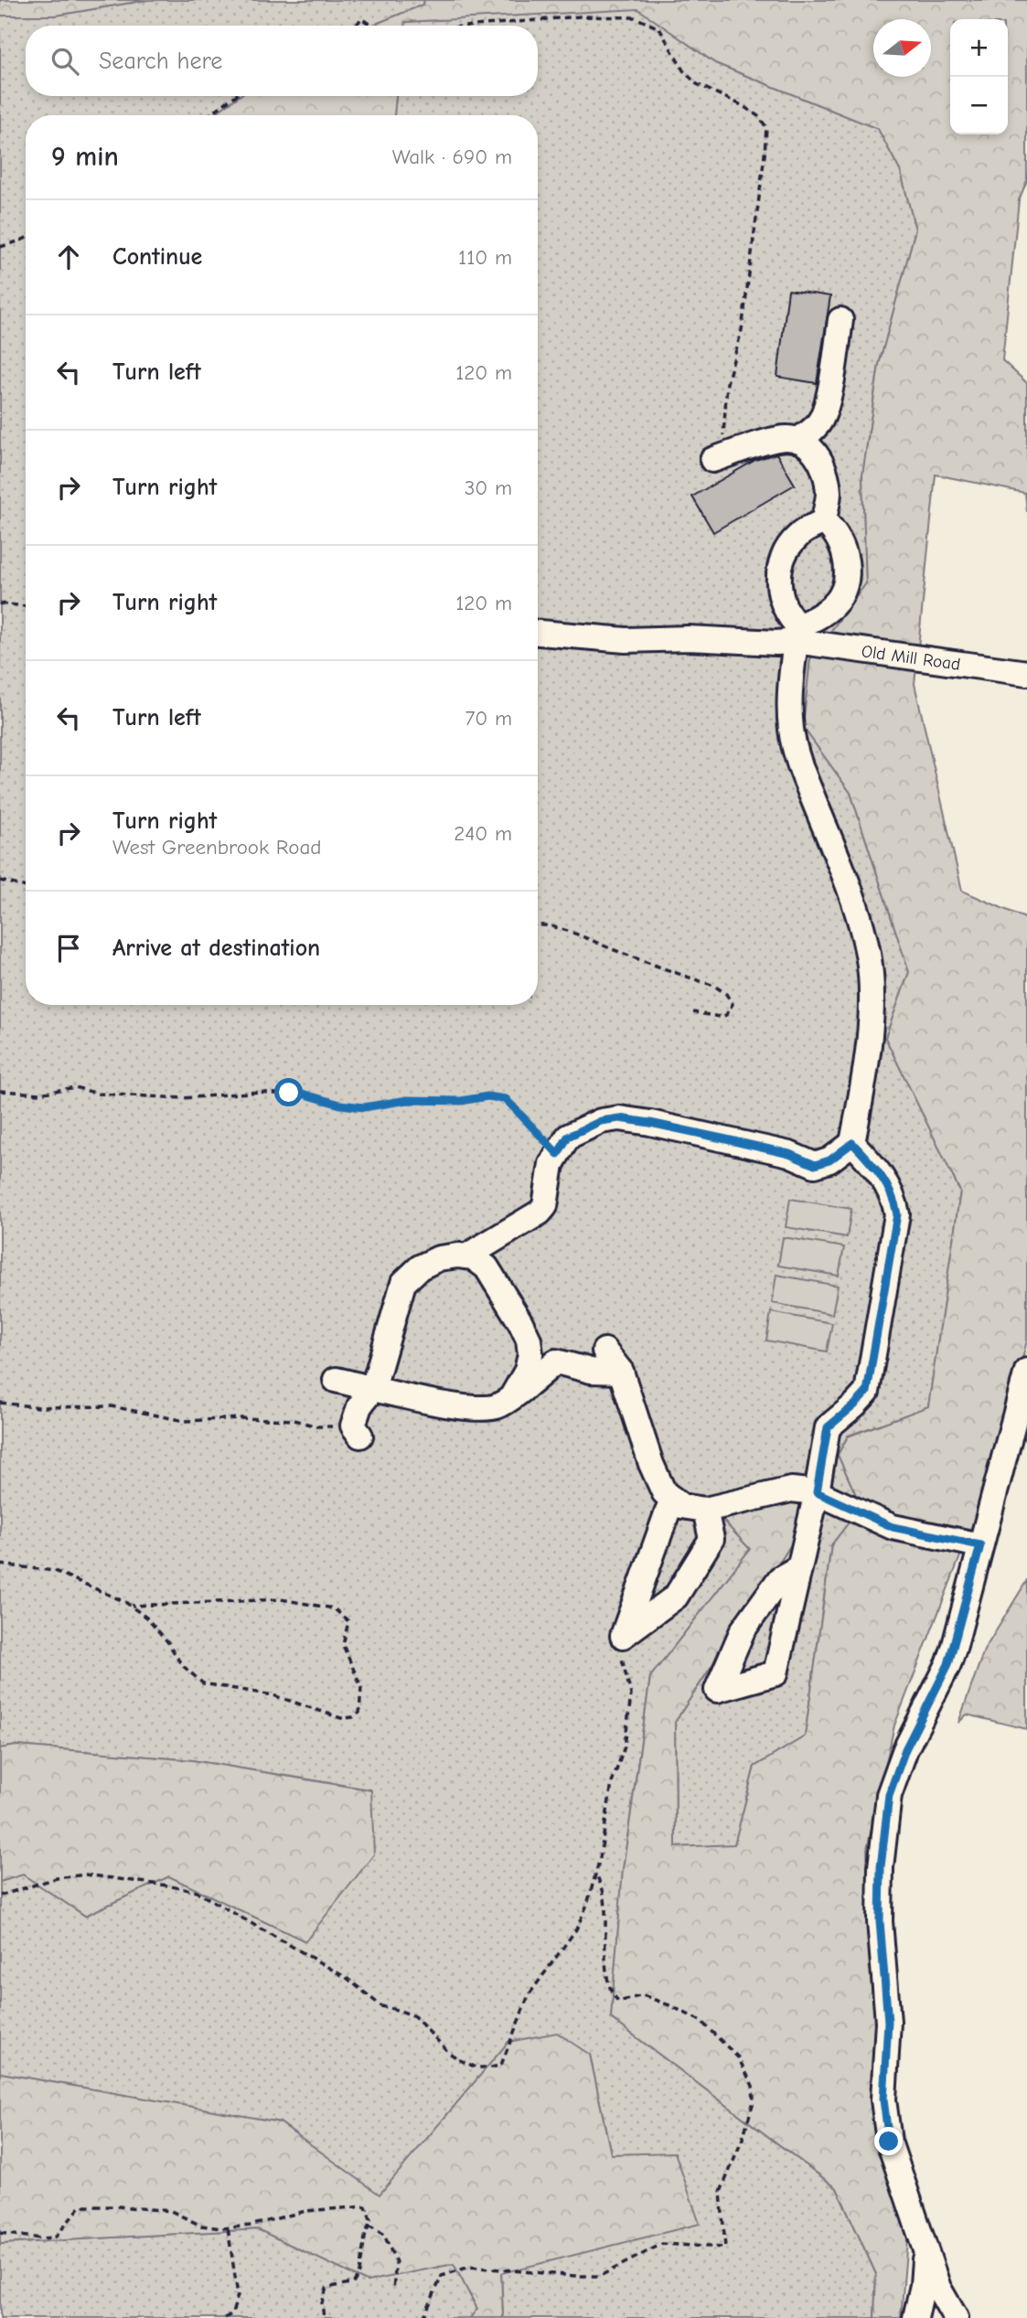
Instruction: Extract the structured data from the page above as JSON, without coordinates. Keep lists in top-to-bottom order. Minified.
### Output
{"streets":{"street":["Old Mill Road"]},"north":"right","page":{"map_buttons":["+","−"],"search":"Search here","heading":["9 min","Walk · 690 m"],"list":[["Continue","110 m"],["Turn left","120 m"],["Turn right","30 m"],["Turn right","120 m"],["Turn left","70 m"],["Turn right","West Greenbrook Road","240 m"],"Arrive at destination"]}}
